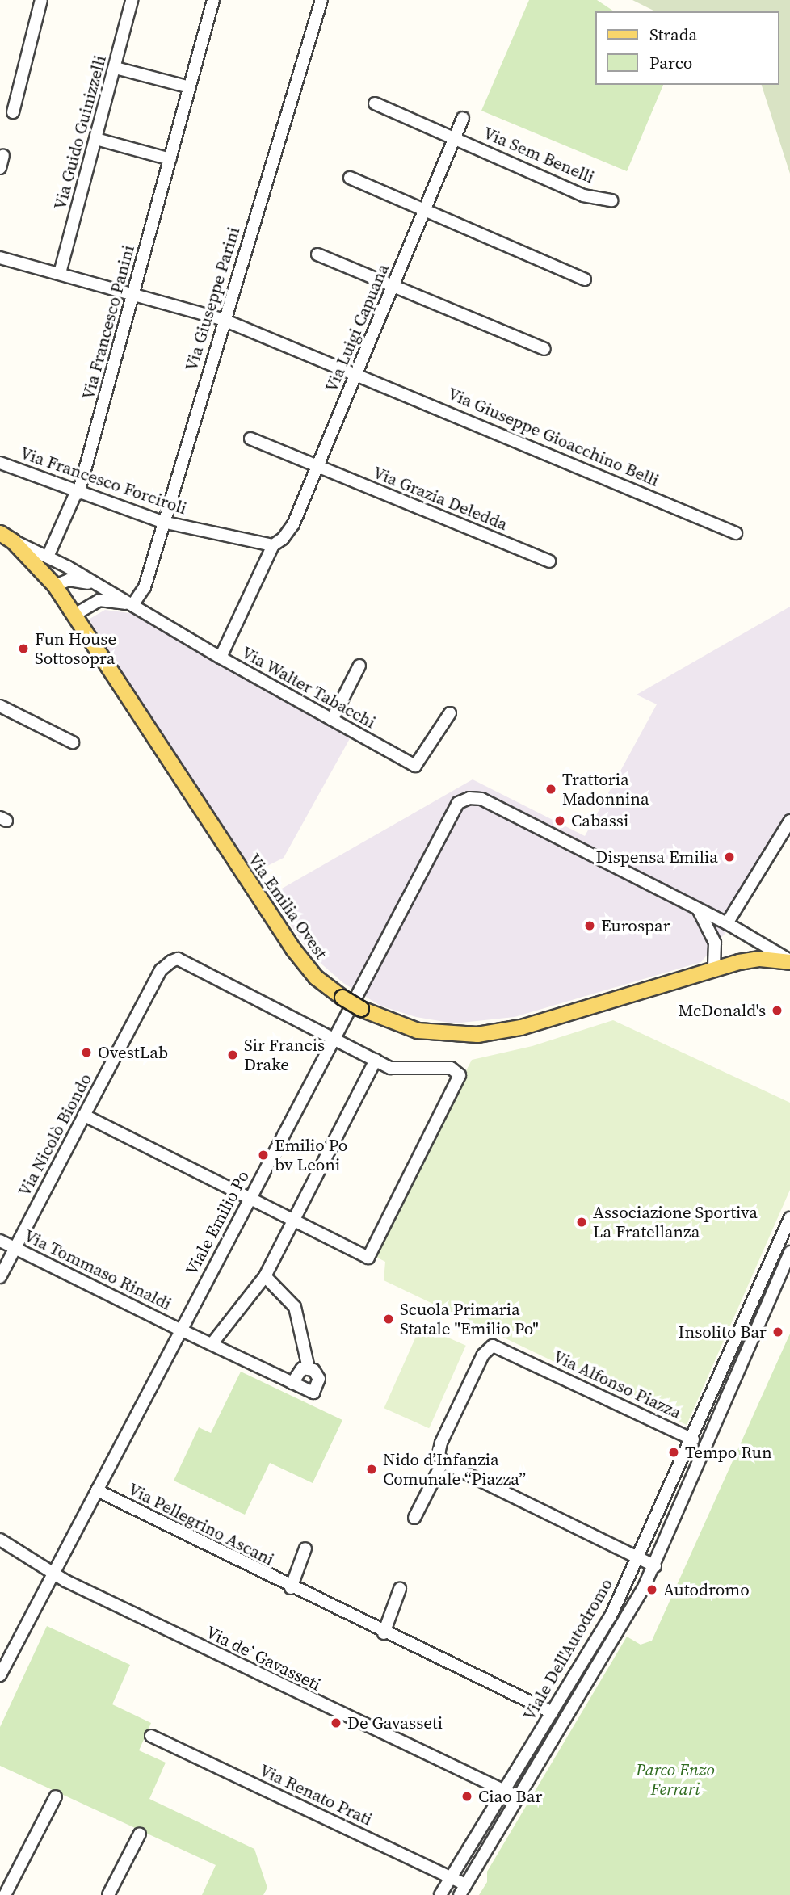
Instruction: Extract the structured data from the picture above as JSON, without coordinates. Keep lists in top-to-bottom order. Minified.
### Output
{"streets":{"main road":["Via Emilia Ovest"],"street":["Via Guido Guinizzelli","Via Sem Benelli","Via Giuseppe Parini","Via Francesco Panini","Via Luigi Capuana","Via Giuseppe Gioacchino Belli","Via Francesco Forciroli","Via Grazia Deledda","Via Walter Tabacchi","Via Nicolò Biondo","Viale Emilio Po","Via Tommaso Rinaldi","Via Alfonso Piazza","Via Pellegrino Ascani","Viale Dell'Autodromo","Via de’ Gavasseti","Via Renato Prati"]},"crossings":[["Via Guido Guinizzelli","Via Giuseppe Gioacchino Belli"],["Via Sem Benelli","Via Luigi Capuana"],["Via Giuseppe Parini","Via Giuseppe Gioacchino Belli"],["Via Giuseppe Parini","Via Francesco Forciroli"],["Via Giuseppe Parini","Via Walter Tabacchi"],["Via Francesco Panini","Via Giuseppe Gioacchino Belli"],["Via Francesco Panini","Via Francesco Forciroli"],["Via Francesco Panini","Via Walter Tabacchi"],["Via Luigi Capuana","Via Giuseppe Gioacchino Belli"],["Via Luigi Capuana","Via Francesco Forciroli"],["Via Luigi Capuana","Via Grazia Deledda"],["Via Walter Tabacchi","Via Emilia Ovest"],["Via Nicolò Biondo","Viale Emilio Po"],["Via Nicolò Biondo","Via Tommaso Rinaldi"],["Viale Emilio Po","Via Tommaso Rinaldi"],["Viale Emilio Po","Via Pellegrino Ascani"],["Viale Emilio Po","Via de’ Gavasseti"],["Via Alfonso Piazza","Viale Dell'Autodromo"],["Via Pellegrino Ascani","Viale Dell'Autodromo"],["Viale Dell'Autodromo","Via de’ Gavasseti"],["Viale Dell'Autodromo","Via Renato Prati"]],"parks":["Parco Enzo Ferrari"],"places":["Fun House Sottosopra","Trattoria Madonnina","Cabassi","Dispensa Emilia","Eurospar","McDonald's","OvestLab","Sir Francis Drake","Emilio Po bv Leoni","Associazione Sportiva La Fratellanza","Scuola Primaria Statale \"Emilio Po\"","Insolito Bar","Tempo Run","Nido d’Infanzia Comunale “Piazza”","Autodromo","De Gavasseti","Ciao Bar"],"legend":["Strada","Parco"]}
